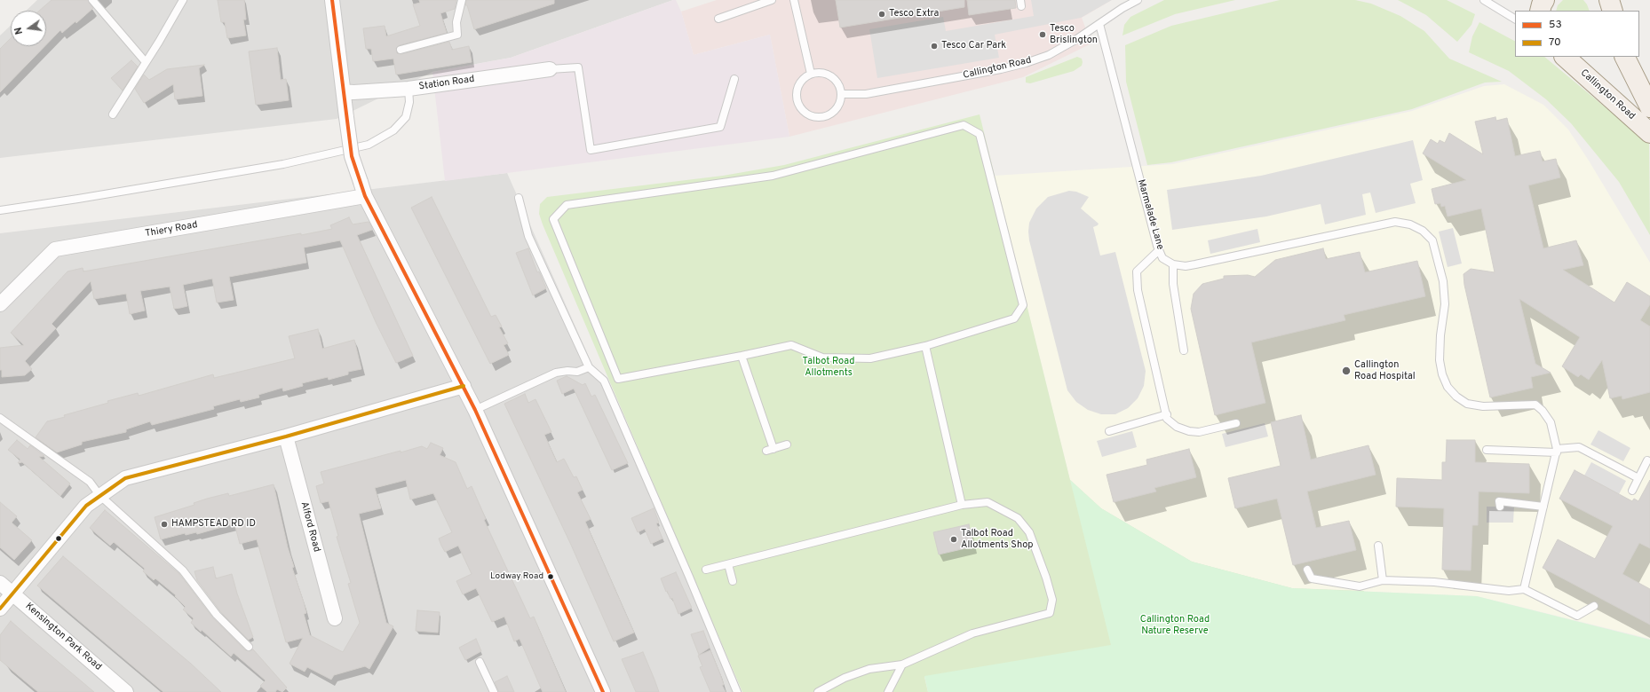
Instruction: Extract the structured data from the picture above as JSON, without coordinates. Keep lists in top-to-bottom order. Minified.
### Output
{"streets":{"main road":["Callington Road"],"street":["Station Road","Thiery Road","Alford Road","Kensington Park Road"],"lane":["Marmalade Lane"]},"crossings":[["Callington Road","Marmalade Lane"]],"parks":["Talbot Road Allotments","Callington Road Nature Reserve"],"places":["Tesco Extra","Tesco Brislington","Tesco Car Park","Callington Road Hospital","HAMPSTEAD RD ID","Talbot Road Allotments Shop","Lodway Road"],"lines":["transit line 53","transit line 70"],"legend":["53","70"],"north":"left"}
